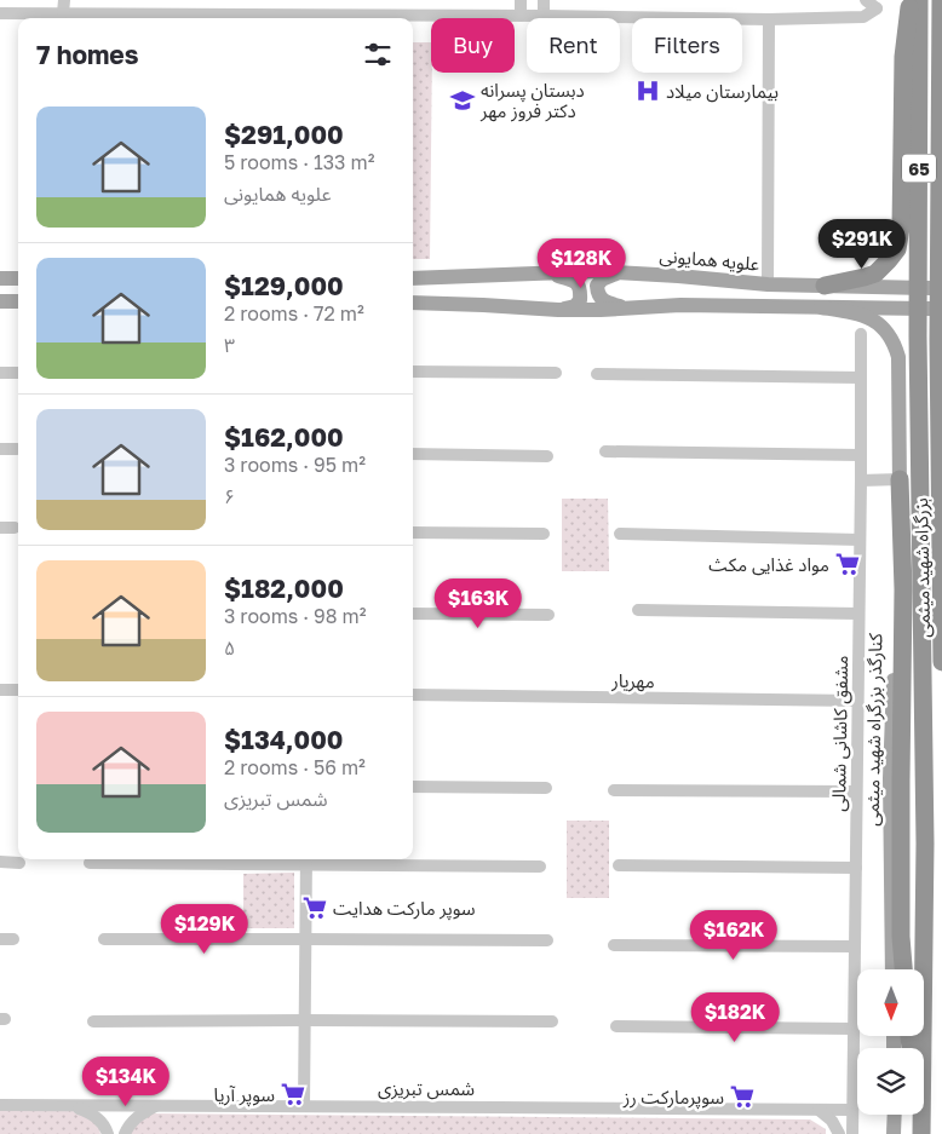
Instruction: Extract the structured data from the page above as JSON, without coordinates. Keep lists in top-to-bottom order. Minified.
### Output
{"streets":{"highway":["65","بزرگراه شهید میثمی"],"main road":["علویه همایونی","کنارگذر بزرگراه شهید میثمی"],"street":["مهریار","مشفق کاشانی شمالی","شمس تبریزی"]},"crossings":[["مهریار","مشفق کاشانی شمالی"],["مشفق کاشانی شمالی","شمس تبریزی"]],"places":{"hospital":["بیمارستان میلاد"],"school or university":["دبستان پسرانه دکتر فروز مهر"],"supermarket":["مواد غذایی مکث","سوپر مارکت هدایت","سوپر آریا","سوپرمارکت رز"]},"north":"bottom","page":{"chip":["Buy","Rent","Filters"],"heading":"7 homes","list":[{"name":"$291,000","note":"5 rooms · 133 m² · علویه همایونی"},{"name":"$129,000","note":"2 rooms · 72 m² · ۳"},{"name":"$162,000","note":"3 rooms · 95 m² · ۶"},{"name":"$182,000","note":"3 rooms · 98 m² · ۵"},{"name":"$134,000","note":"2 rooms · 56 m² · شمس تبریزی"}],"price":["$291K","$128K","$163K","$129K","$162K","$182K","$134K"]}}
